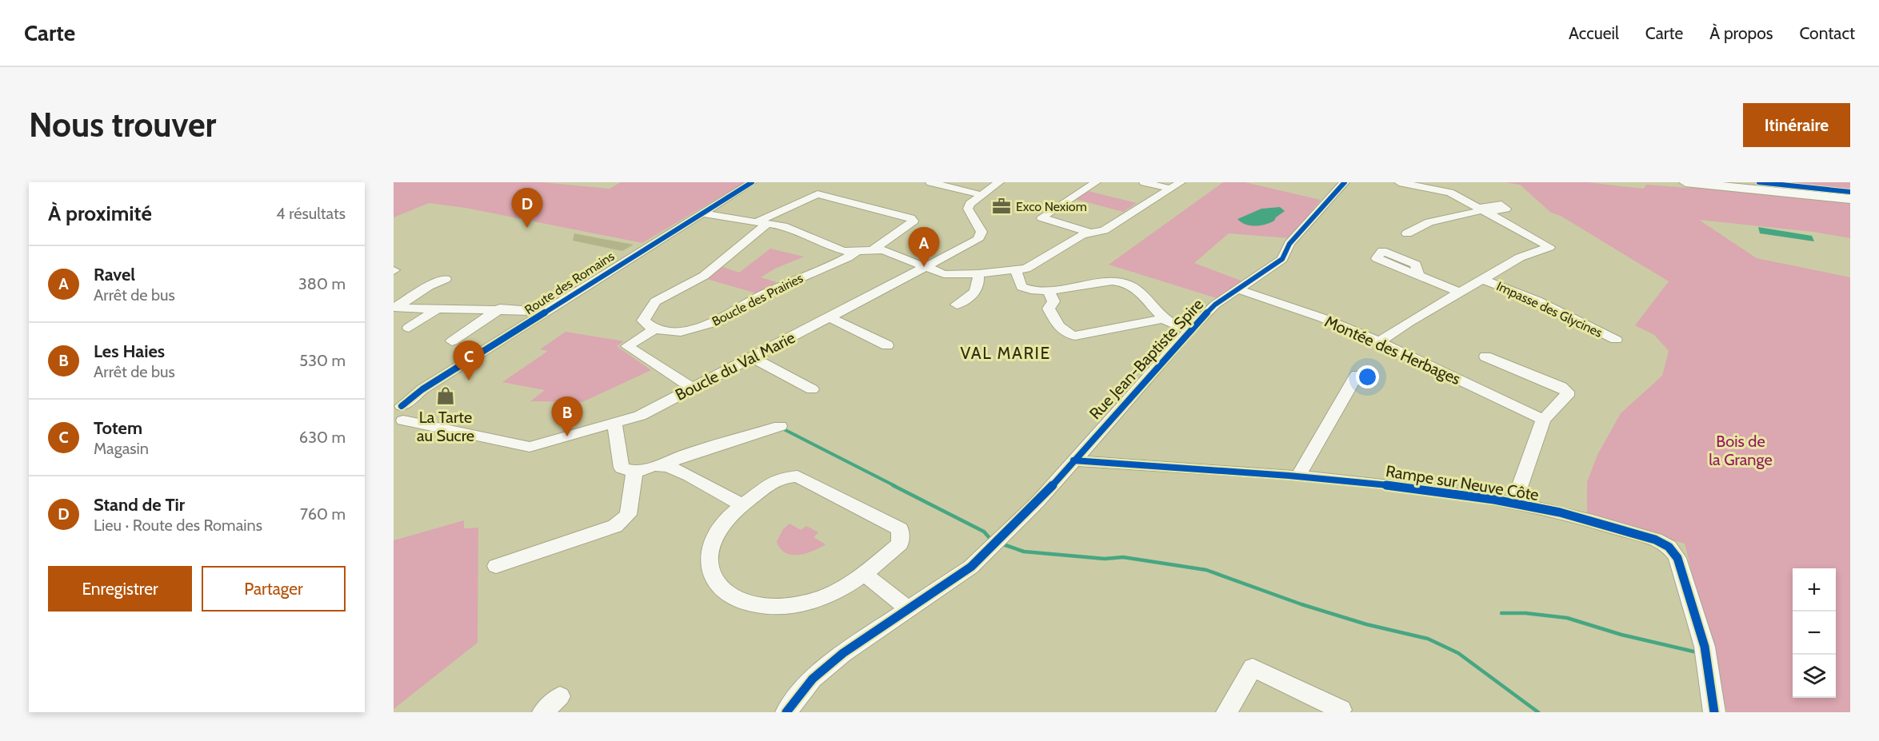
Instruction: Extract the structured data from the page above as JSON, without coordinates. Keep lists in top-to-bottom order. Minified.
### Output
{"streets":{"street":["Route des Romains","Boucle des Prairies","Impasse des Glycines","Montée des Herbages","Rue Jean-Baptiste Spire","Boucle du Val Marie","Rampe sur Neuve Côte"]},"crossings":[["Route des Romains","Boucle du Val Marie"],["Montée des Herbages","Rue Jean-Baptiste Spire"],["Rue Jean-Baptiste Spire","Rampe sur Neuve Côte"]],"districts":["VAL MARIE"],"parks":["Bois de la Grange"],"places":{"office":["Exco Nexiom"],"shop":["La Tarte au Sucre"]},"page":{"header":"Carte","nav":["Accueil","Carte","À propos","Contact"],"buttons":["Itinéraire",["Enregistrer","Partager"]],"title":"Nous trouver","heading":["À proximité","4 résultats"],"pins":["D","A","C","B"],"list":[{"mark":"A","name":"Ravel","note":"Arrêt de bus","value":"380 m"},{"mark":"B","name":"Les Haies","note":"Arrêt de bus","value":"530 m"},{"mark":"C","name":"Totem","note":"Magasin","value":"630 m"},{"mark":"D","name":"Stand de Tir","note":"Lieu · Route des Romains","value":"760 m"}],"map_buttons":["+","−"]}}
